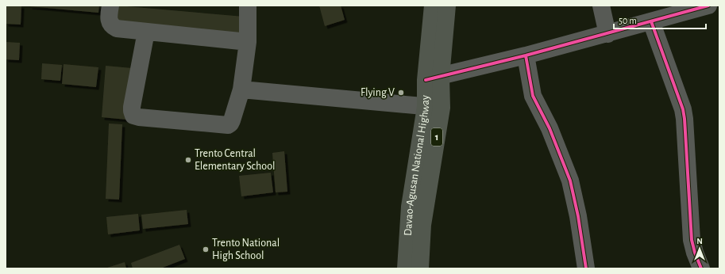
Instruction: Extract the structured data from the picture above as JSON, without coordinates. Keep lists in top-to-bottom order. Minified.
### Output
{"streets":{"highway":["1","Davao-Agusan National Highway"]},"places":["Flying V","Trento Central Elementary School","Trento National High School"],"scale_bar":"50 m","north":"top"}
